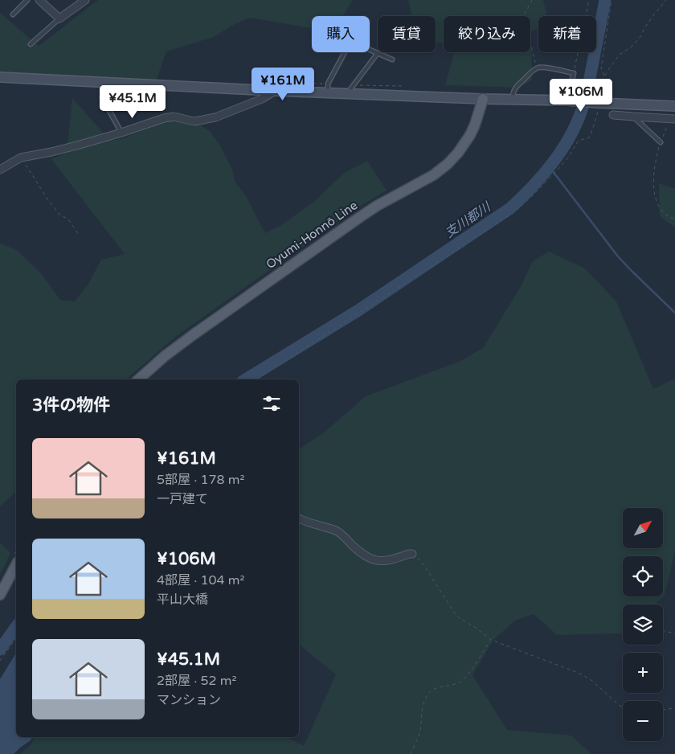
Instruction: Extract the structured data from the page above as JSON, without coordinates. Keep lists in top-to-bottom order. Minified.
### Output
{"streets":{"main road":["Oyumi-Honnō Line"]},"water":["支川都川"],"north":"top right","page":{"chip":["購入","賃貸","絞り込み","新着"],"price":["¥161M","¥106M","¥45.1M"],"heading":"3件の物件","list":[{"name":"¥161M","note":"5部屋 · 178 m² · 一戸建て"},{"name":"¥106M","note":"4部屋 · 104 m² · 平山大橋"},{"name":"¥45.1M","note":"2部屋 · 52 m² · マンション"}],"map_buttons":["+","−"]}}
